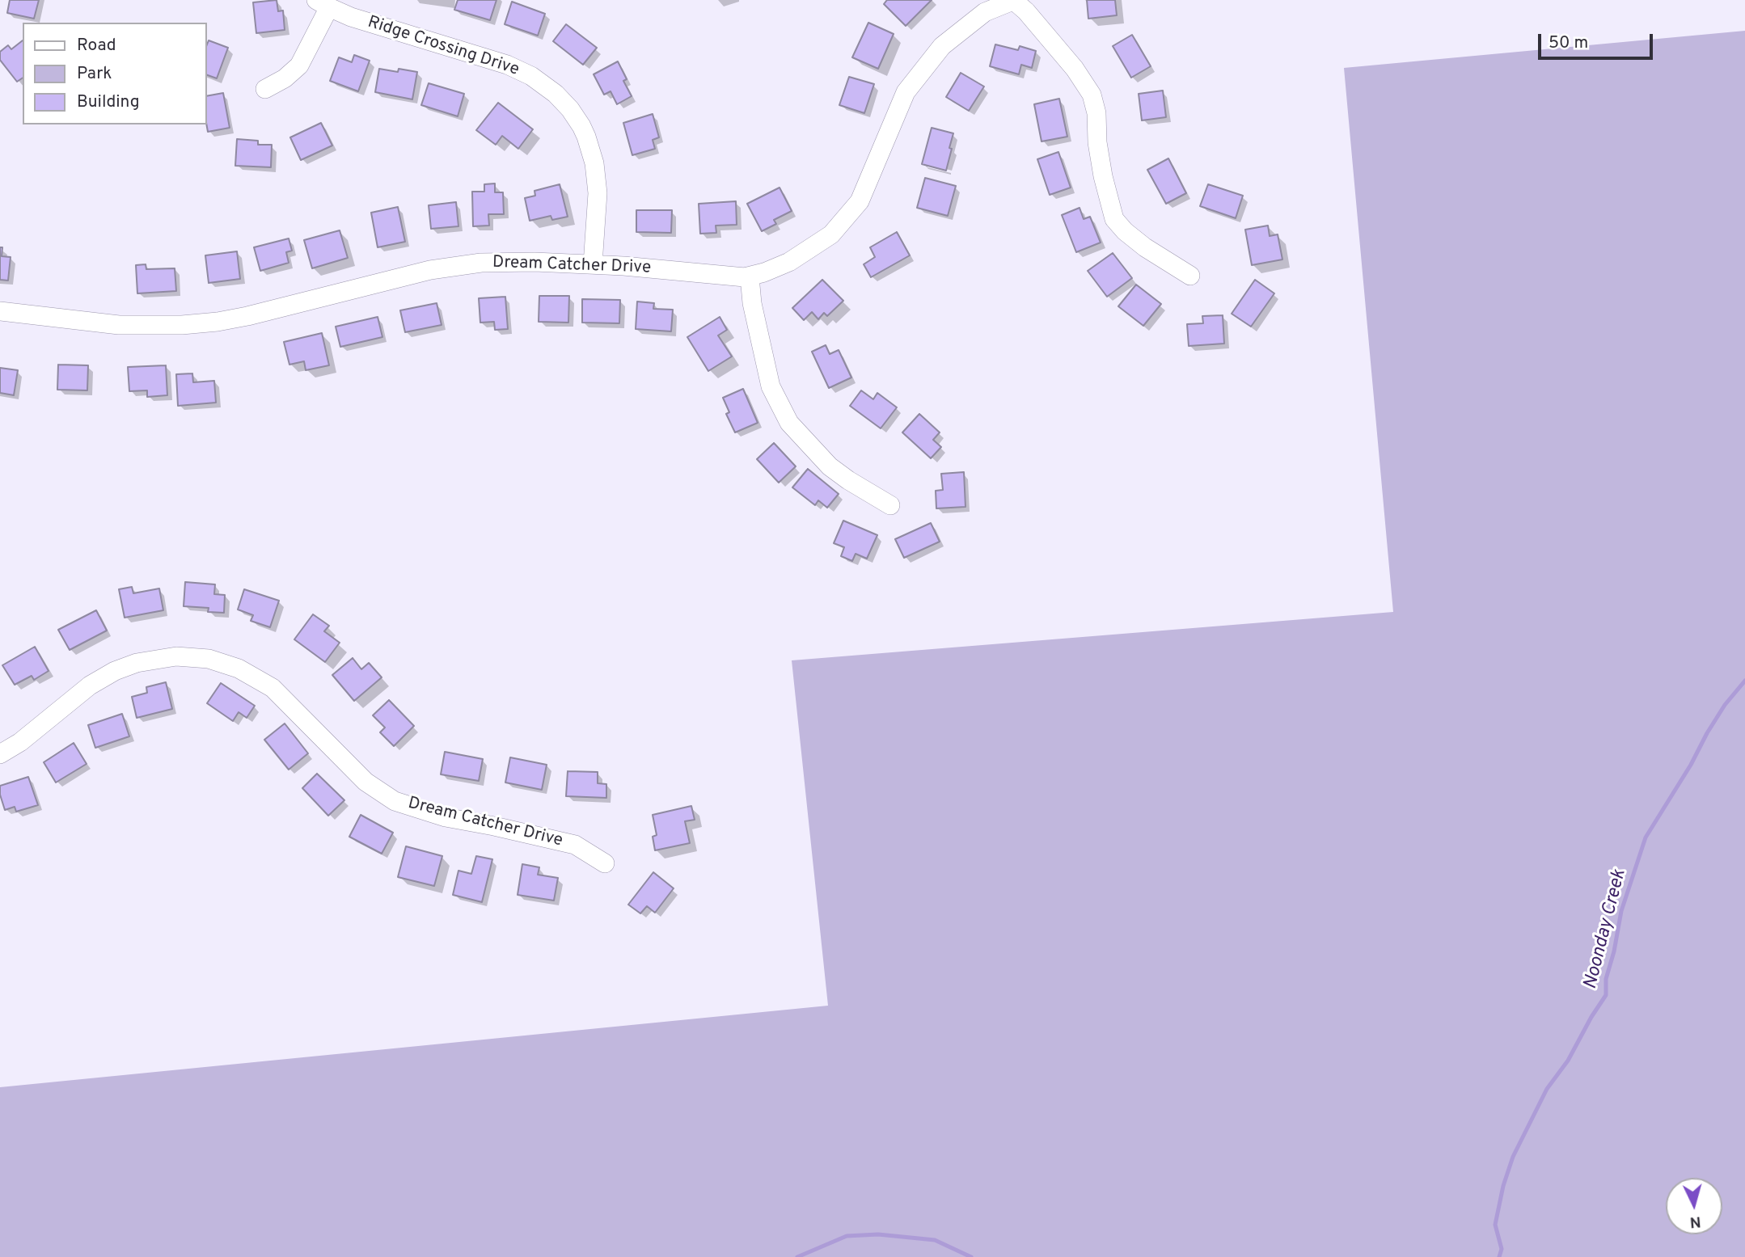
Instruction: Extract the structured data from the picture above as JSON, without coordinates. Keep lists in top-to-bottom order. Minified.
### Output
{"streets":{"street":["Ridge Crossing Drive","Dream Catcher Drive"]},"crossings":[["Ridge Crossing Drive","Dream Catcher Drive"]],"water":["Noonday Creek"],"legend":["Road","Park","Building"],"scale_bar":"50 m","north":"bottom"}
